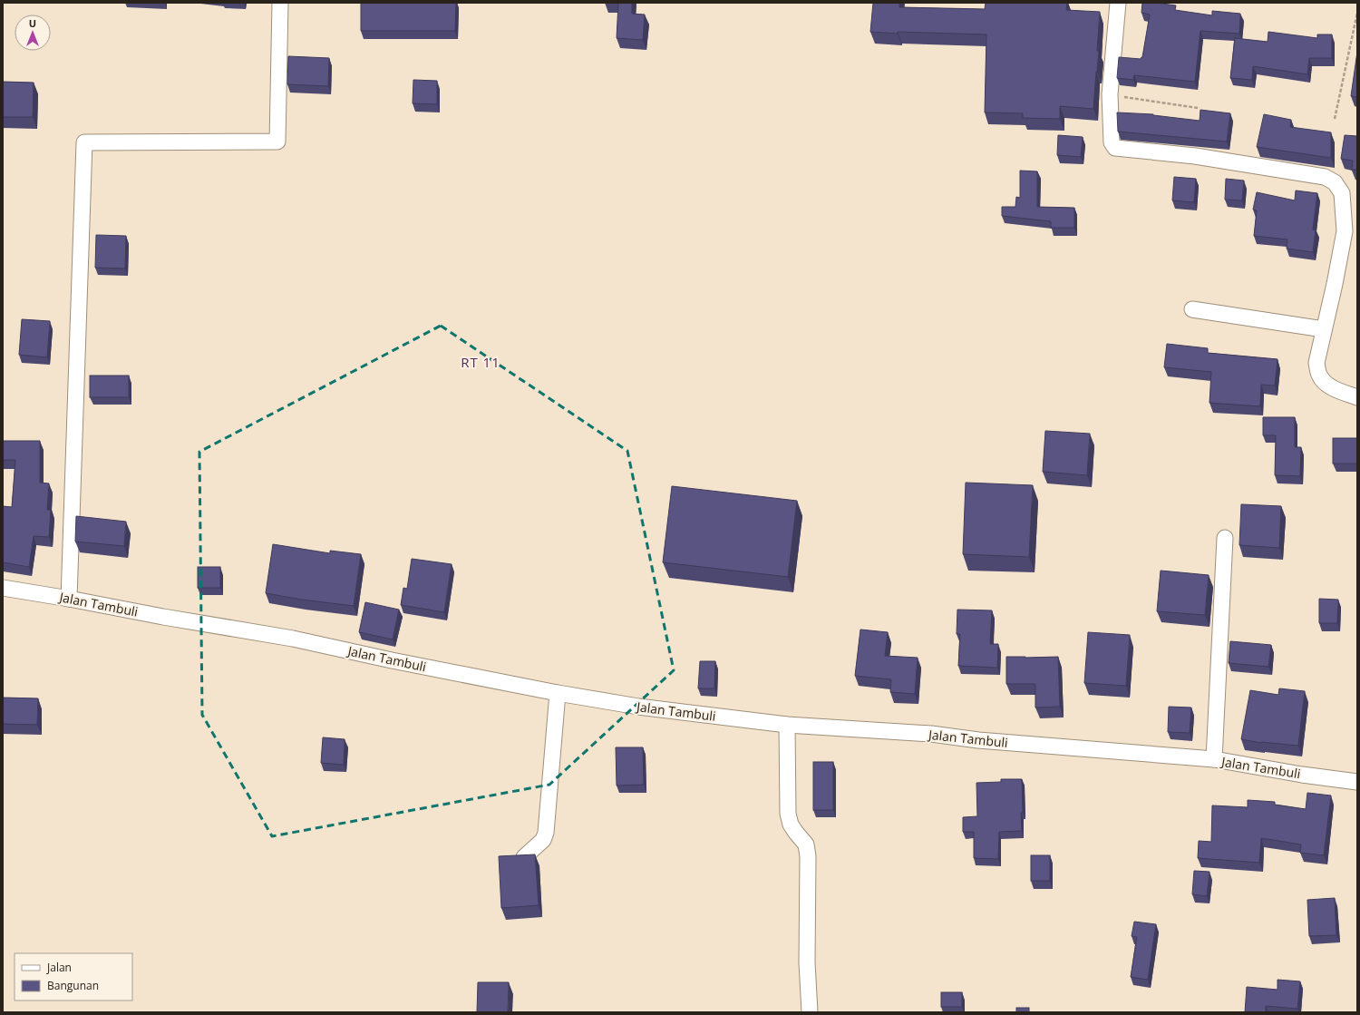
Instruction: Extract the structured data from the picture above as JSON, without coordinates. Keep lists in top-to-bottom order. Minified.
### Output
{"streets":{"street":["Jalan Tambuli"]},"districts":["RT 11"],"legend":["Jalan","Bangunan"],"north":"top"}
